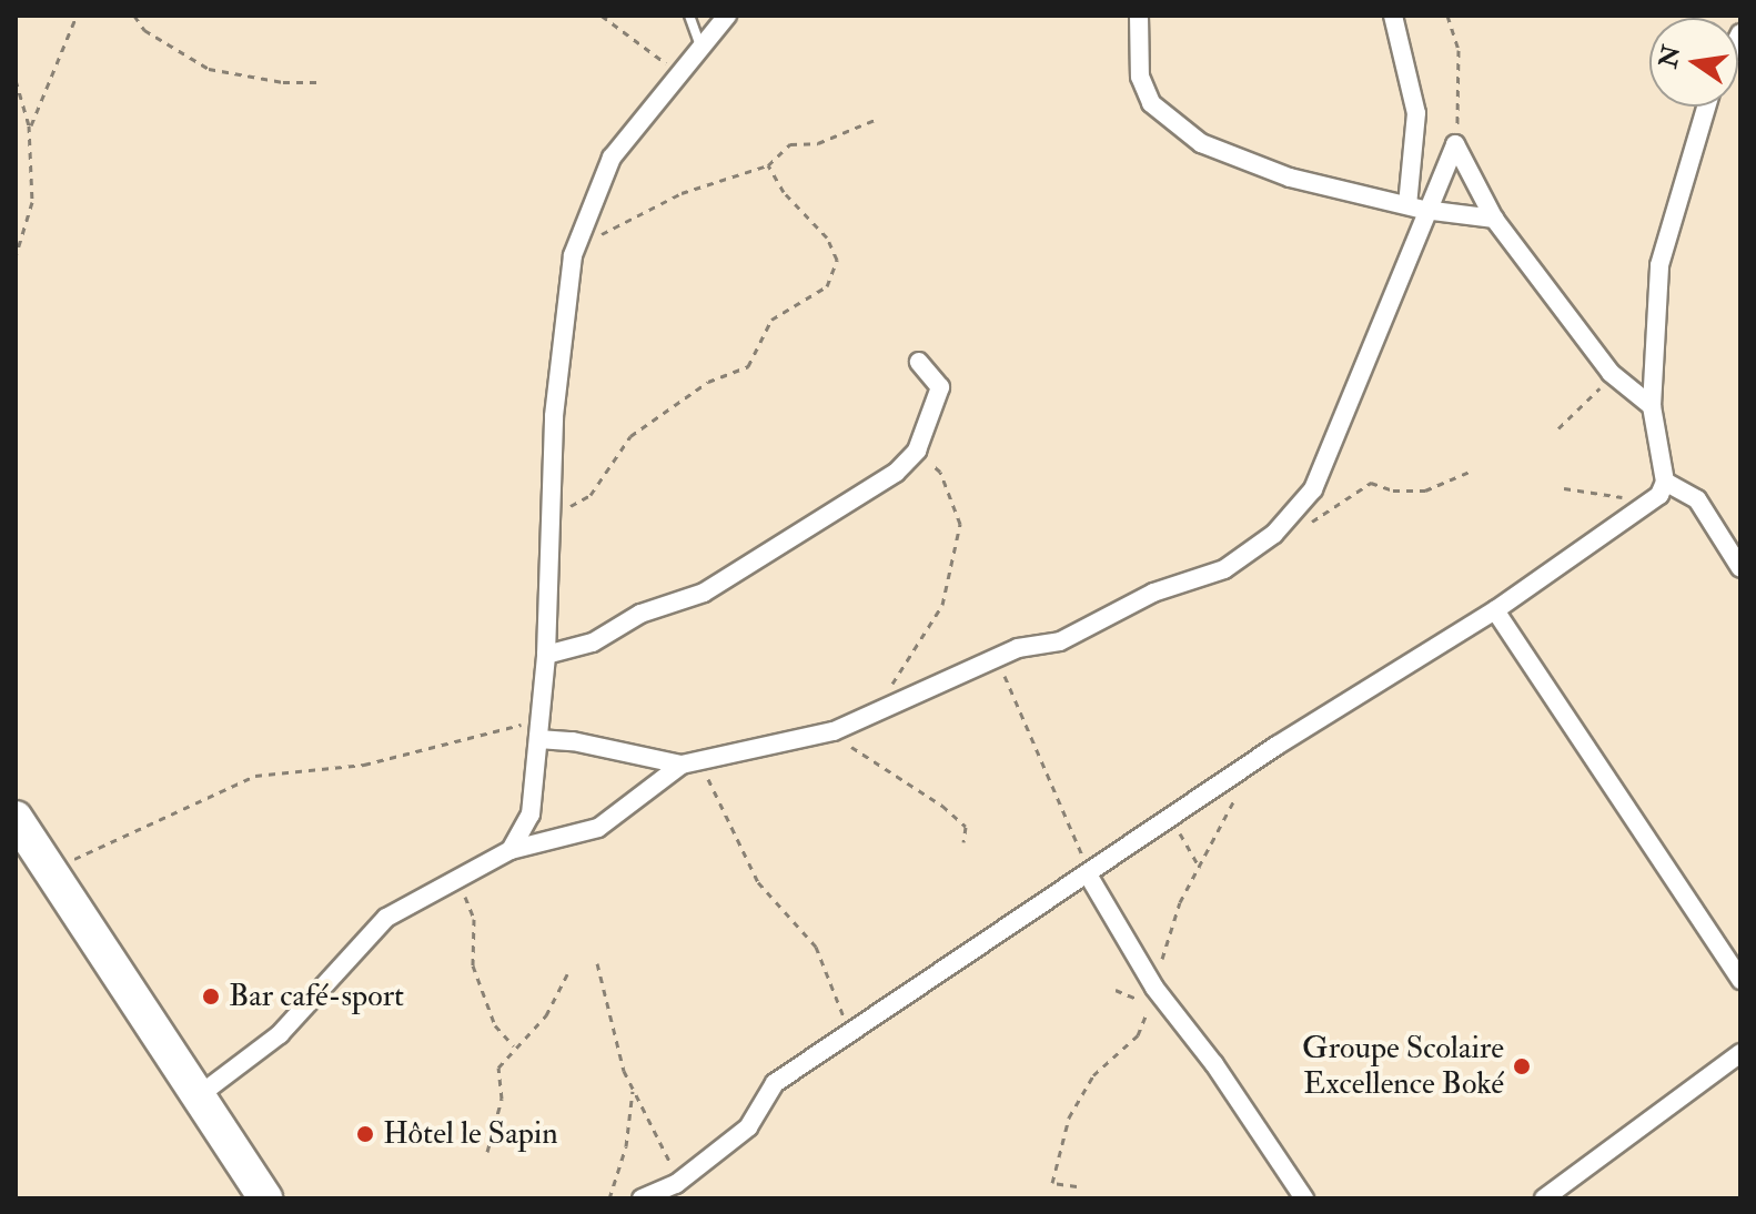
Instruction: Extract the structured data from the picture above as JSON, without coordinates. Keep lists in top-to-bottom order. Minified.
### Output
{"places":["Bar café-sport","Groupe Scolaire Excellence Boké","Hôtel le Sapin"],"north":"left"}
